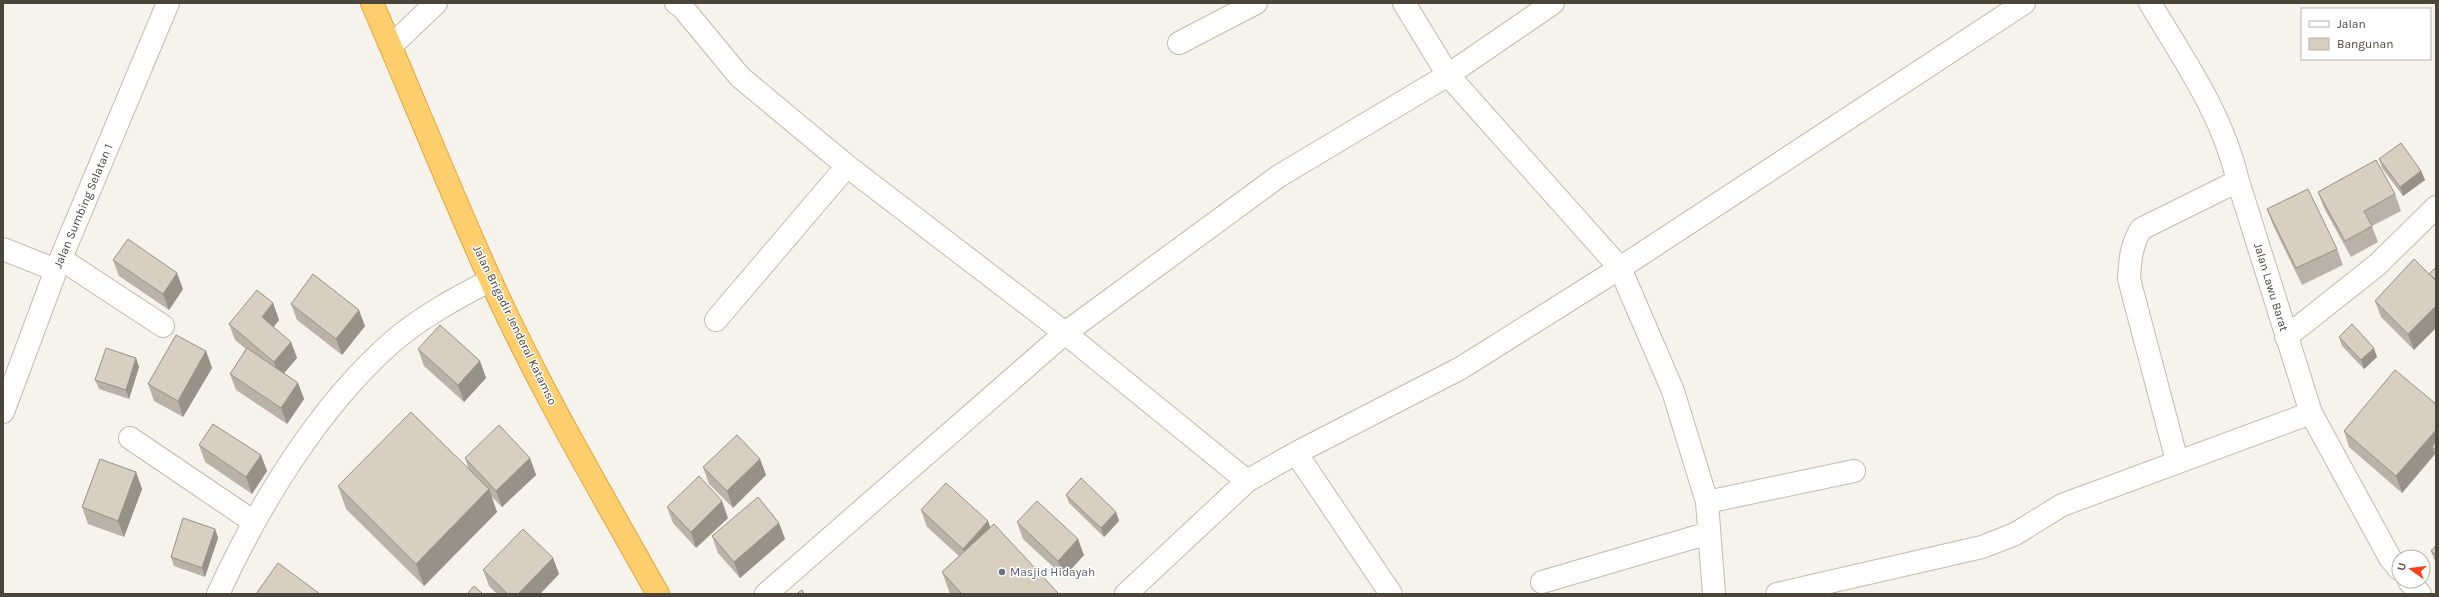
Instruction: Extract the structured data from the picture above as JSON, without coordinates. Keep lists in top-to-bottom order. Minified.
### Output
{"streets":{"highway":["Jalan Brigadir Jenderal Katamso"],"street":["Jalan Sumbing Selatan 1","Jalan Lawu Barat"]},"places":["Masjid Hidayah"],"legend":["Jalan","Bangunan"],"north":"left"}
